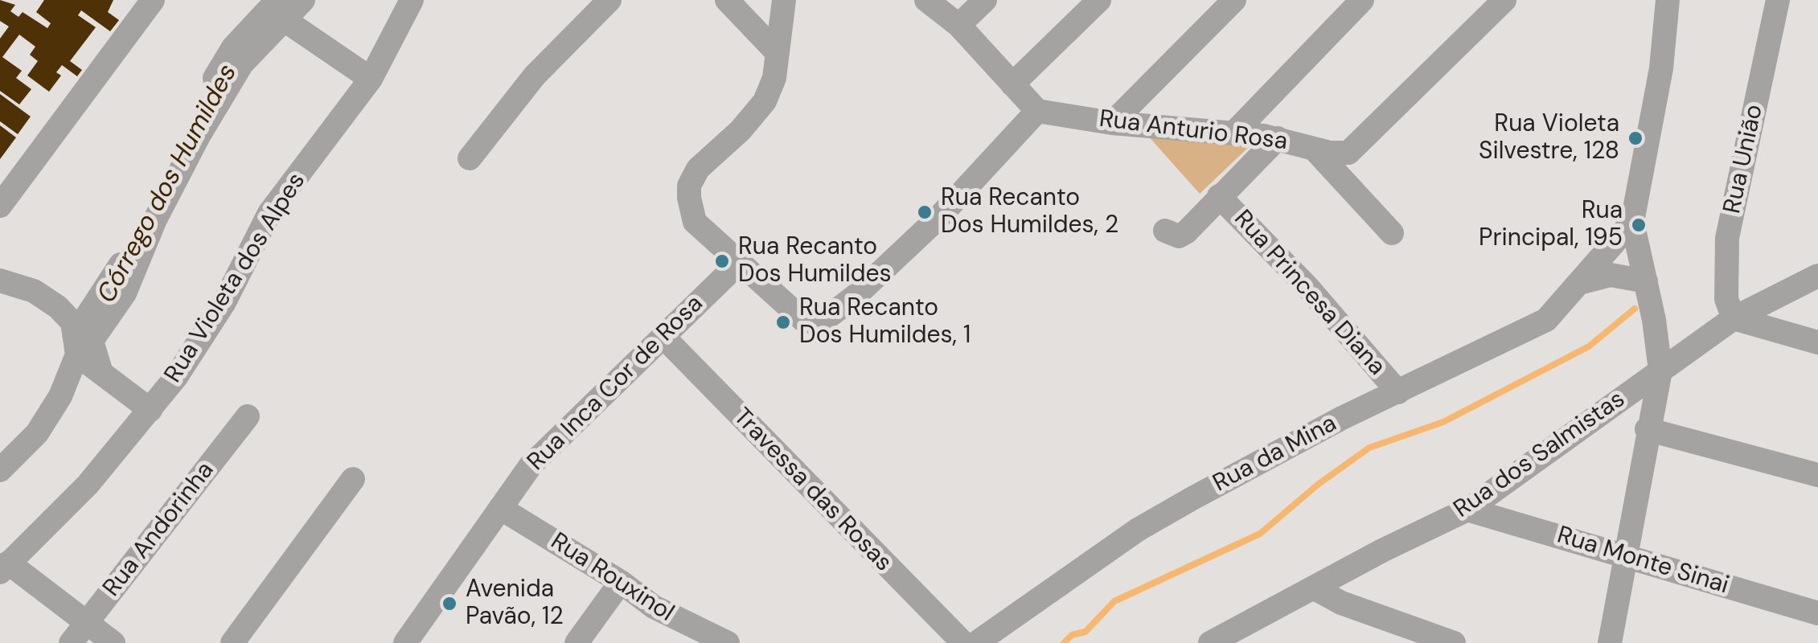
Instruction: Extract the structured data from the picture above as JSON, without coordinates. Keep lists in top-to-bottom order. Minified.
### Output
{"streets":{"street":["Rua Anturio Rosa","Rua União","Rua Violeta dos Alpes","Rua Princesa Diana","Rua Inca Cor de Rosa","Rua da Mina","Rua dos Salmistas","Travessa das Rosas","Rua Andorinha","Rua Monte Sinai","Rua Rouxinol"]},"crossings":[["Rua União","Rua dos Salmistas"],["Rua Princesa Diana","Rua da Mina"],["Rua Inca Cor de Rosa","Travessa das Rosas"],["Rua Inca Cor de Rosa","Rua Rouxinol"],["Rua dos Salmistas","Rua Monte Sinai"]],"water":["Córrego dos Humildes"],"places":["Rua Violeta Silvestre, 128","Rua Recanto Dos Humildes, 2","Rua Principal, 195","Rua Recanto Dos Humildes","Rua Recanto Dos Humildes, 1","Avenida Pavão, 12"]}
